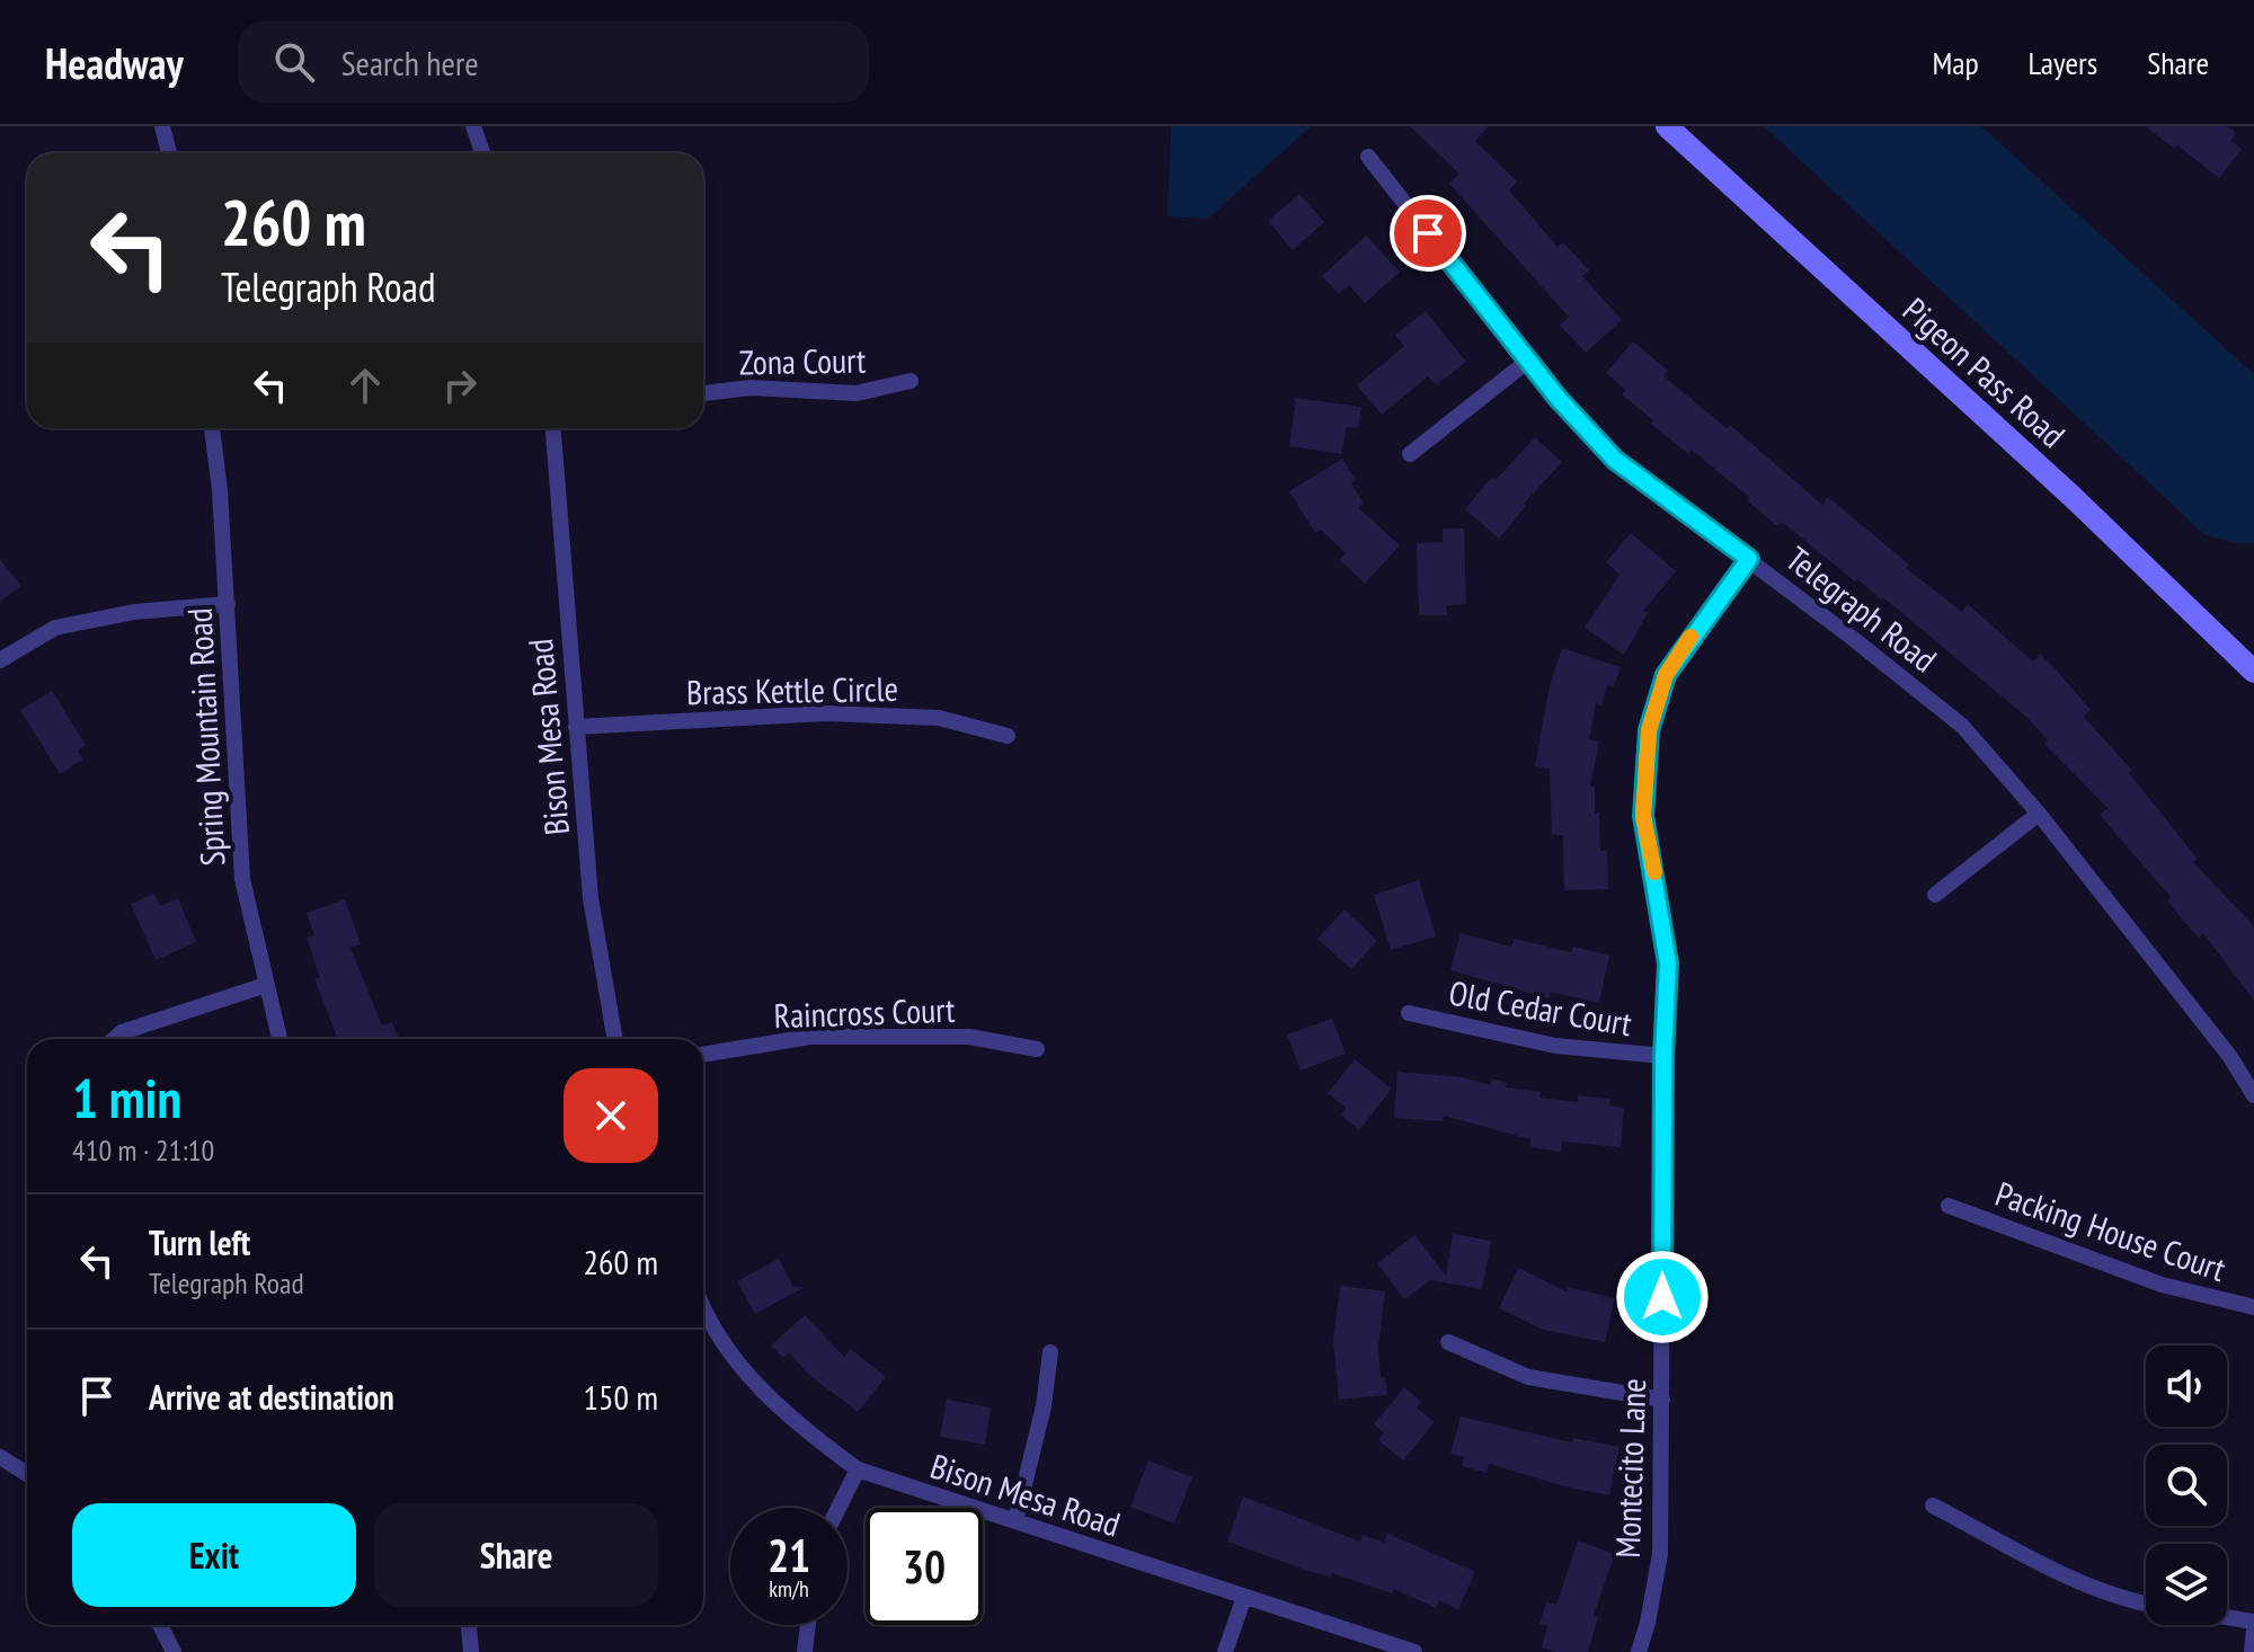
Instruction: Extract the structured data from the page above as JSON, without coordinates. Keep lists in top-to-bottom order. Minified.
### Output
{"streets":{"street":["Zona Court","Pigeon Pass Road","Telegraph Road","Brass Kettle Circle","Spring Mountain Road","Bison Mesa Road","Old Cedar Court","Raincross Court","Packing House Court","Montecito Lane"]},"crossings":[["Telegraph Road","Montecito Lane"],["Brass Kettle Circle","Bison Mesa Road"],["Old Cedar Court","Montecito Lane"]],"page":{"header":"Headway","search":"Search here","nav":["Map","Layers","Share"],"turn":["260 m","Telegraph Road"],"heading":["1 min","410 m · 21:10"],"list":[{"name":"Turn left","note":"Telegraph Road","value":"260 m"},{"name":"Arrive at destination","value":"150 m"}],"buttons":["Exit","Share"],"speed":"21 km/h","limit":"30"}}
